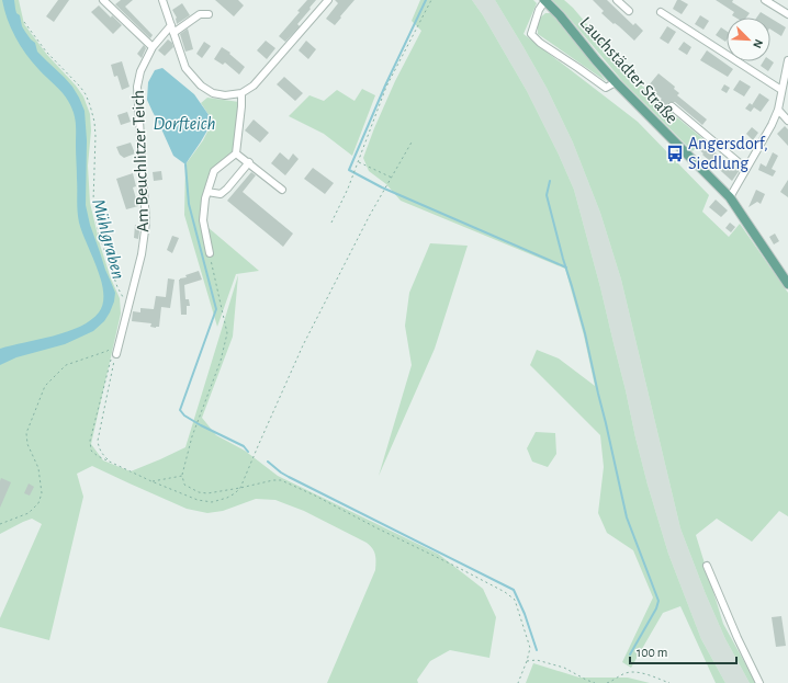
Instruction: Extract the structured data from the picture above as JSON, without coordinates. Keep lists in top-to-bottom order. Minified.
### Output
{"streets":{"main road":["Lauchstädter Straße"],"street":["Am Beuchlitzer Teich"]},"water":["Dorfteich","Mühlgraben"],"places":{"bus stop":["Angersdorf, Siedlung"]},"scale_bar":"100 m","north":"bottom right"}
